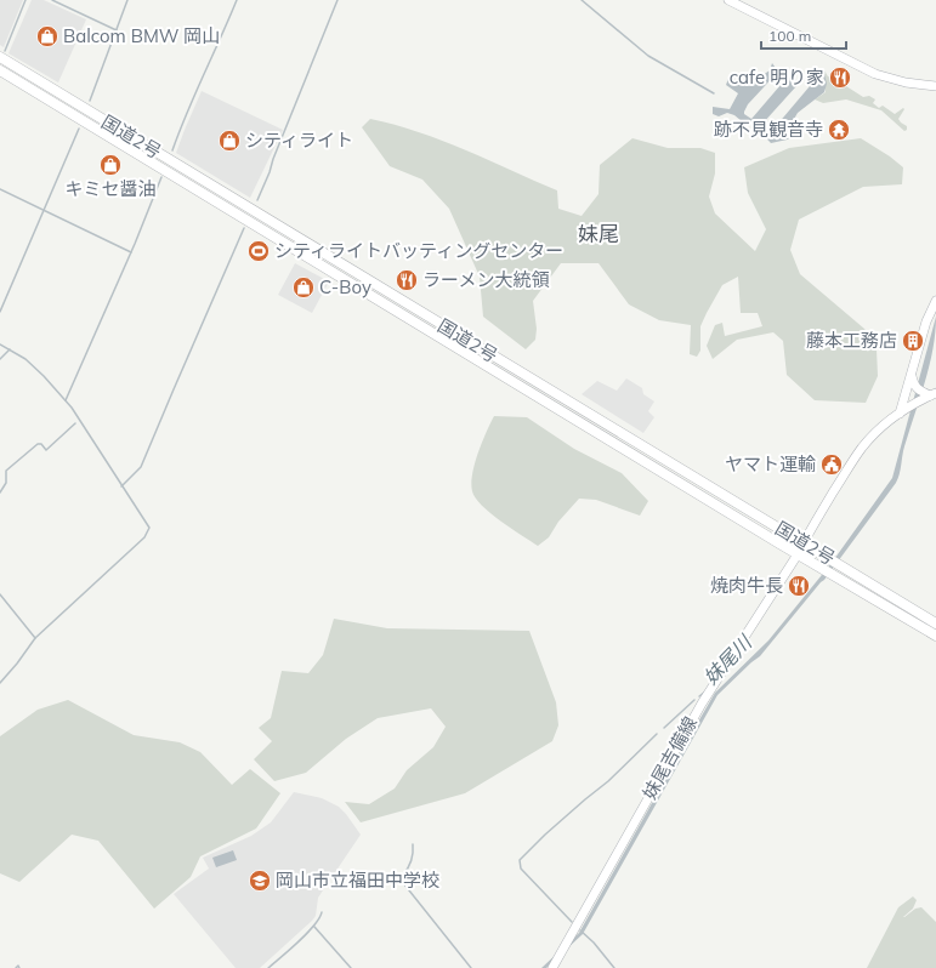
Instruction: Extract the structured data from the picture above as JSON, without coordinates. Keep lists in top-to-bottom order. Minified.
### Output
{"streets":{"highway":["国道2号"],"main road":["妹尾吉備線"]},"crossings":[["国道2号","妹尾吉備線"]],"districts":["妹尾"],"water":["妹尾川"],"places":{"shop":["Balcom BMW 岡山","シティライト","キミセ醤油","C-Boy"],"restaurant":["cafe 明り家","ラーメン大統領","焼肉牛長"],"temple":["跡不見観音寺"],"sports":["シティライトバッティングセンター"],"building":["藤本工務店"],"public building":["ヤマト運輸"],"school or university":["岡山市立福田中学校"]},"scale_bar":"100 m"}
